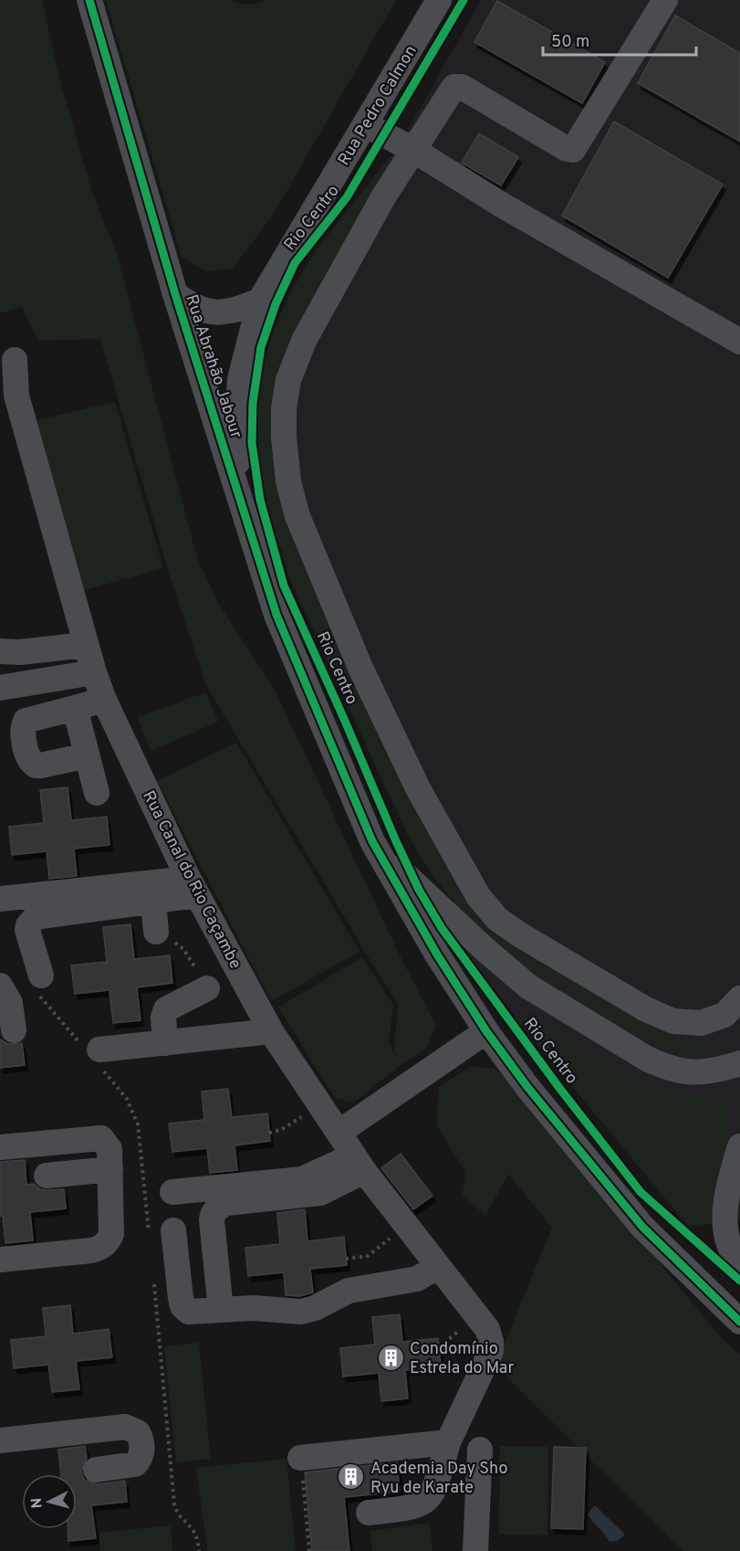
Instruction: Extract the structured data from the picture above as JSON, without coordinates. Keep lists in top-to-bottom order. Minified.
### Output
{"streets":{"street":["Rua Pedro Calmon","Rua Abrahão Jabour","Rua Canal do Rio Caçambe"],"cycle path":["Rio Centro"]},"crossings":[["Rua Pedro Calmon","Rua Abrahão Jabour"]],"places":{"building":["Condomínio Estrela do Mar","Academia Day Sho Ryu de Karate"]},"scale_bar":"50 m","north":"left"}
